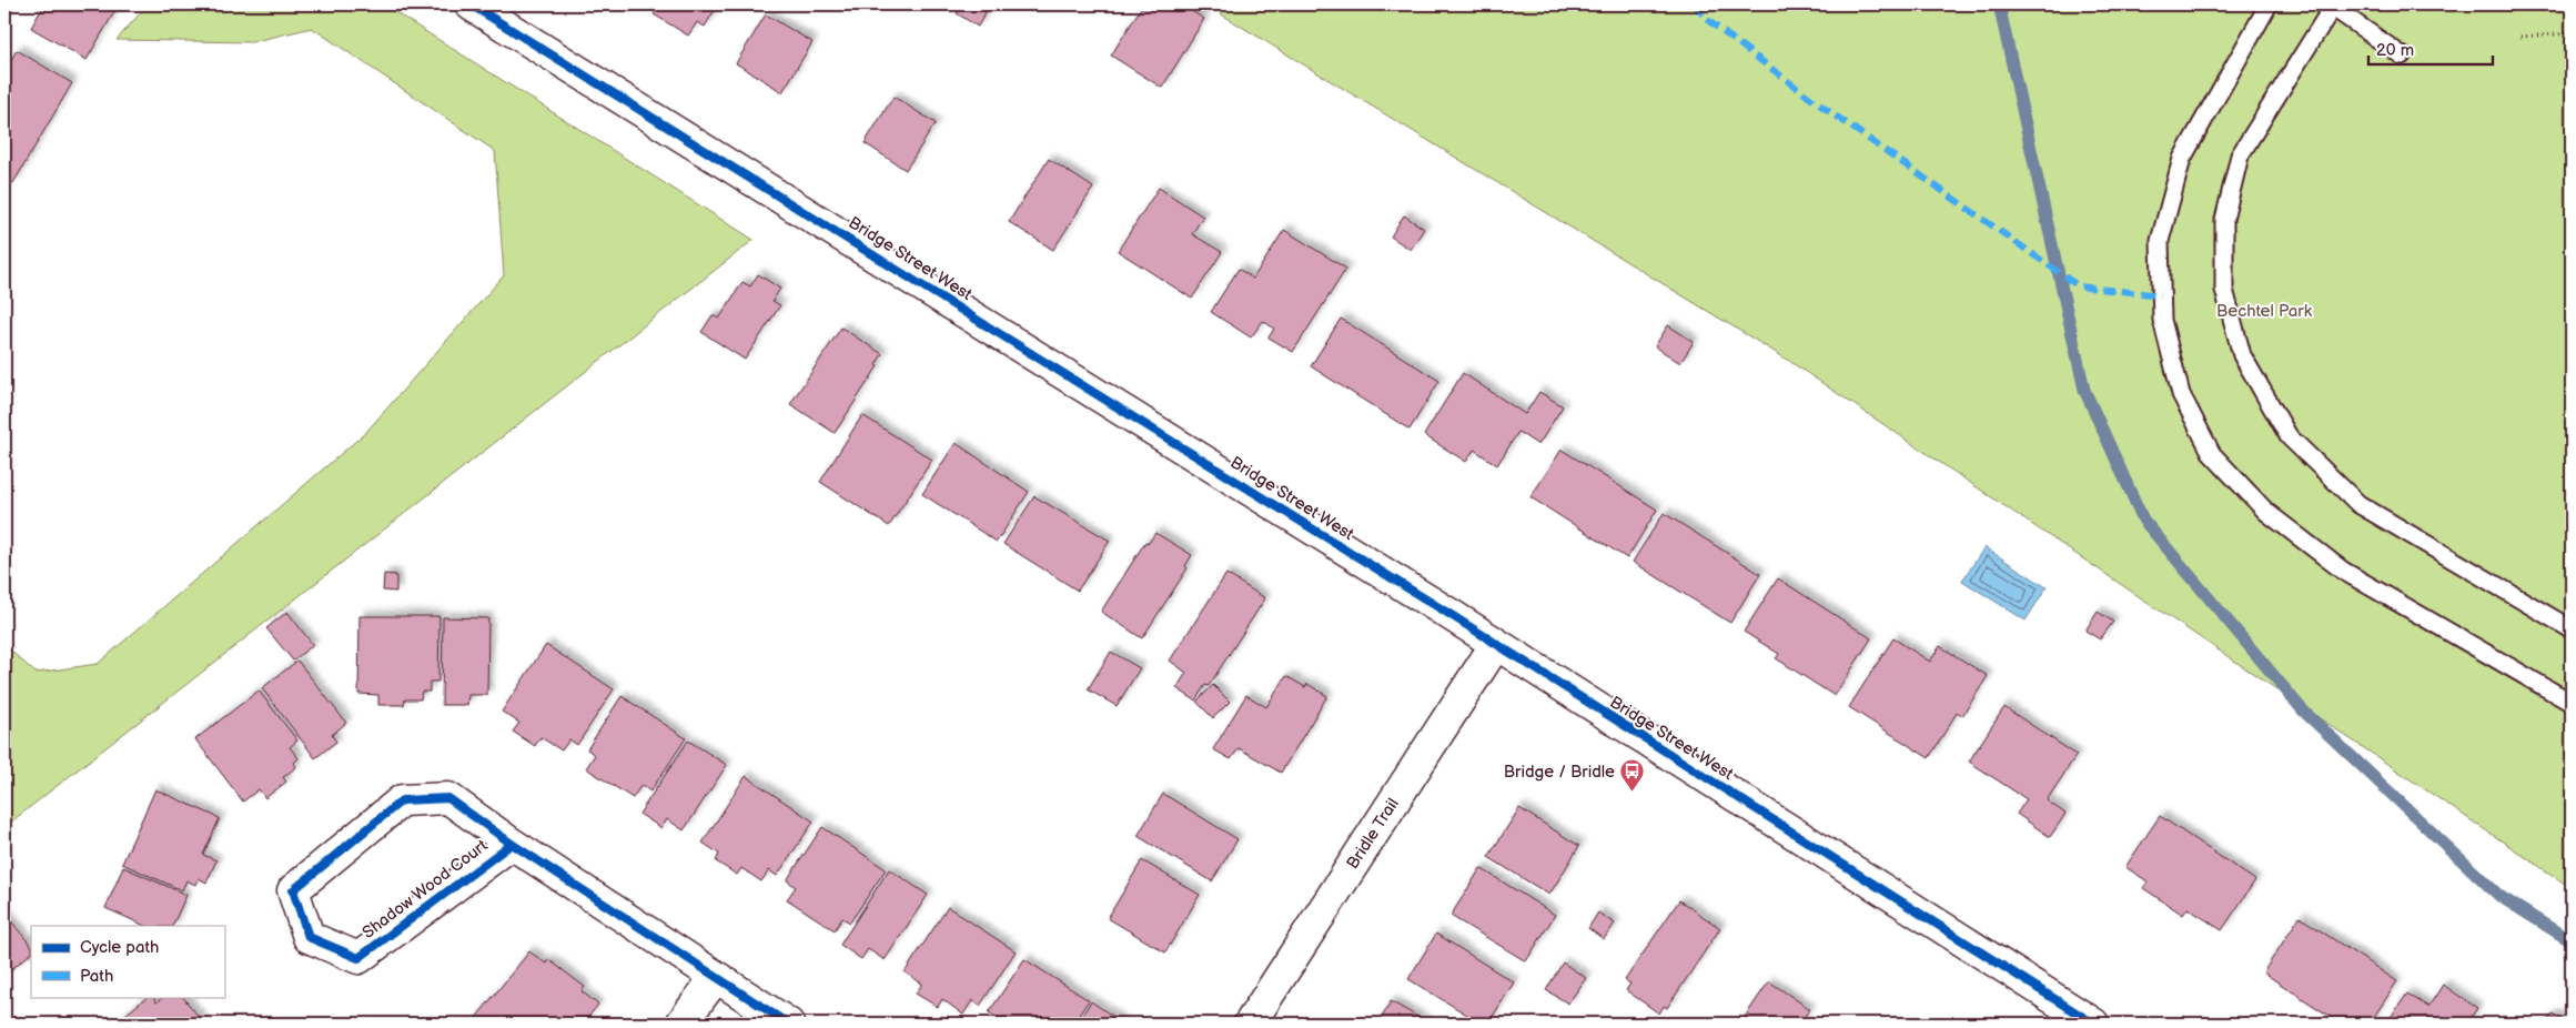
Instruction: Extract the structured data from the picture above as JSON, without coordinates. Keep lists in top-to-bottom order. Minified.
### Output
{"streets":{"main road":["Bridge Street West","Bridle Trail","Shadow Wood Court"]},"crossings":[["Bridge Street West","Bridle Trail"]],"parks":["Bechtel Park"],"places":{"bus stop":["Bridge / Bridle"]},"legend":["Cycle path","Path"],"scale_bar":"20 m"}
